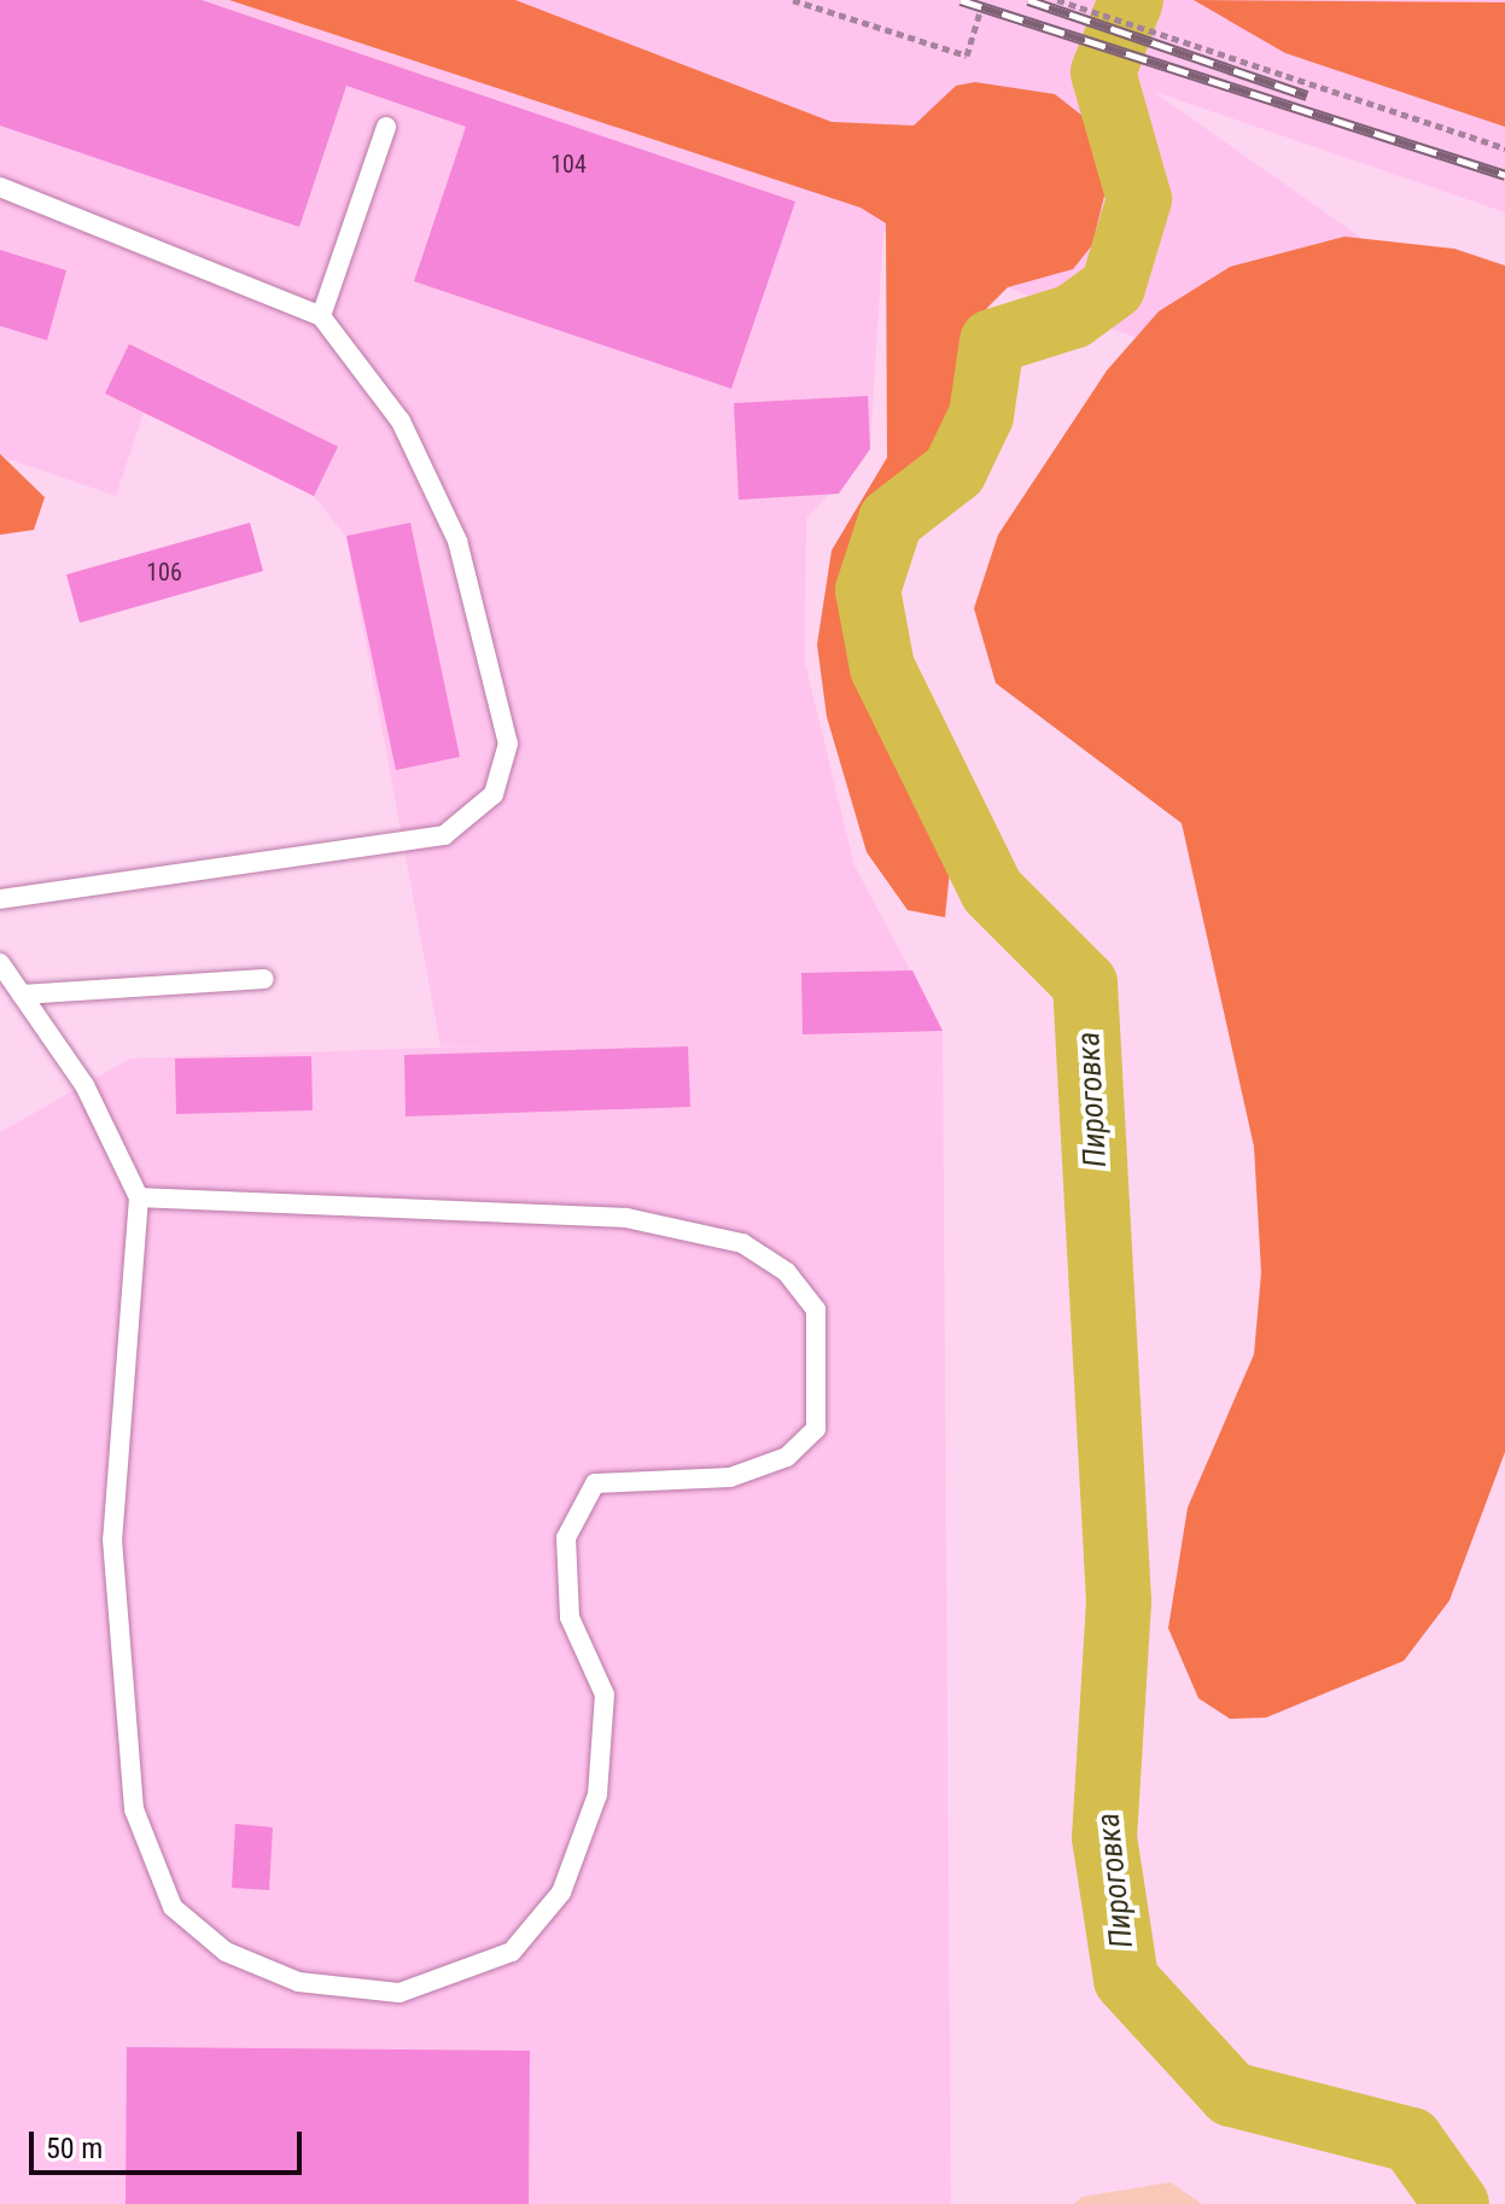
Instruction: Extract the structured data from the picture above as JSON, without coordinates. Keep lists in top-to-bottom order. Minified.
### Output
{"water":["Пироговка"],"house_numbers":["104","106"],"scale_bar":"50 m"}
